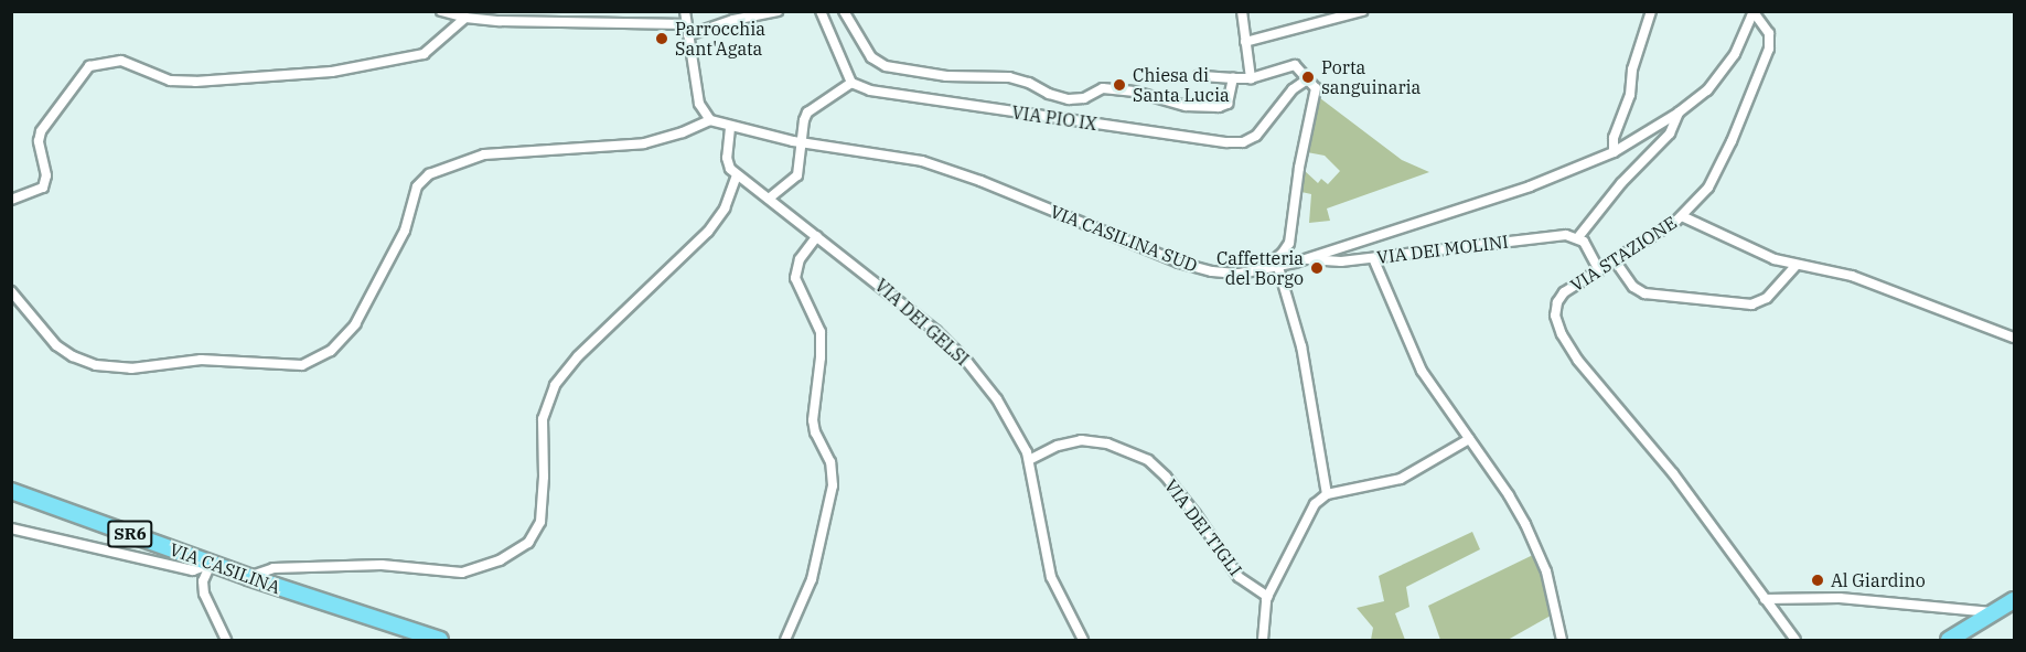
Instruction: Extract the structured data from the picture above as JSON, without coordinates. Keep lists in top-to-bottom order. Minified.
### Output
{"streets":{"main road":["SR6","VIA CASILINA"],"street":["VIA PIO IX","VIA CASILINA SUD","VIA DEI MOLINI","VIA STAZIONE","VIA DEI GELSI","VIA DEI TIGLI"]},"crossings":[["VIA CASILINA SUD","VIA DEI MOLINI"],["VIA CASILINA SUD","VIA STAZIONE"],["VIA DEI GELSI","VIA DEI TIGLI"]],"places":["Parrocchia Sant'Agata","Porta sanguinaria","Chiesa di Santa Lucia","Caffetteria del Borgo","Al Giardino"]}
